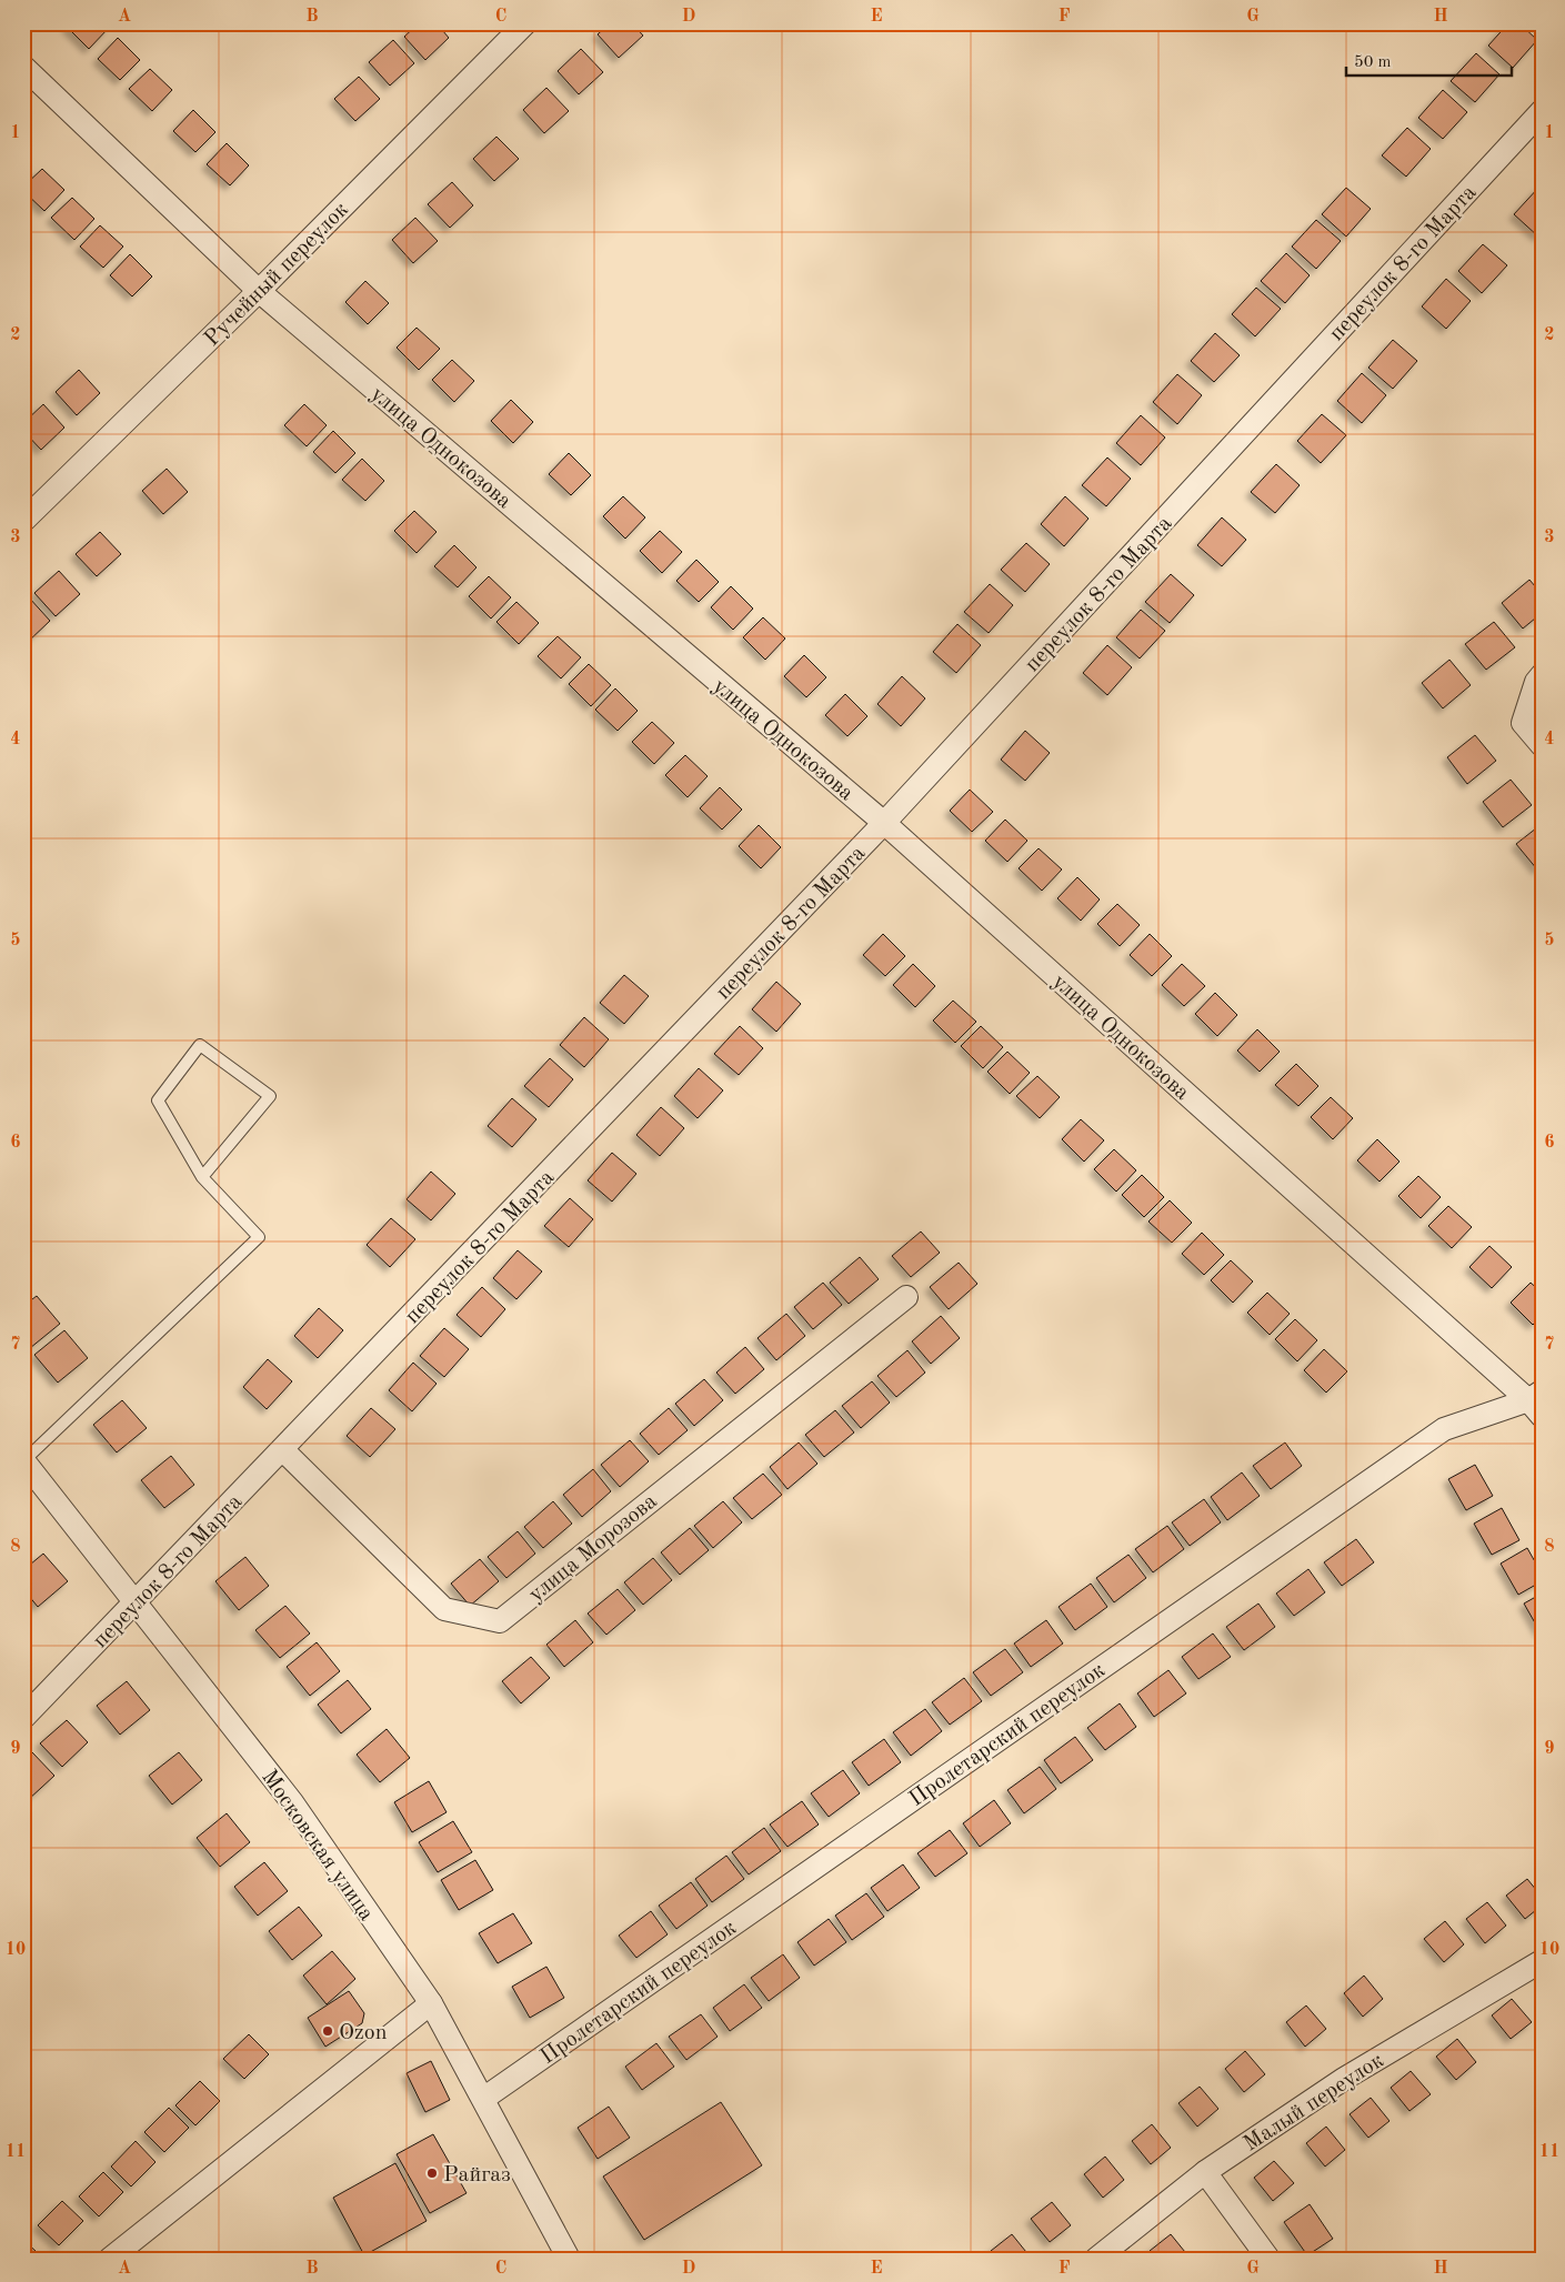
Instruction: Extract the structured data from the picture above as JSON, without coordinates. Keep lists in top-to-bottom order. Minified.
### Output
{"streets":{"street":["переулок 8-го Марта","Ручейный переулок","улица Однокозова","улица Морозова","Пролетарский переулок","Московская улица","Малый переулок"]},"crossings":[["переулок 8-го Марта","улица Однокозова"],["переулок 8-го Марта","улица Морозова"],["переулок 8-го Марта","Московская улица"],["Ручейный переулок","улица Однокозова"],["улица Однокозова","Пролетарский переулок"],["Пролетарский переулок","Московская улица"]],"places":["Ozon","Райгаз"],"scale_bar":"50 m","grid":{"columns":["A","B","C","D","E","F","G","H"],"rows":["1","2","3","4","5","6","7","8","9","10","11"]}}
